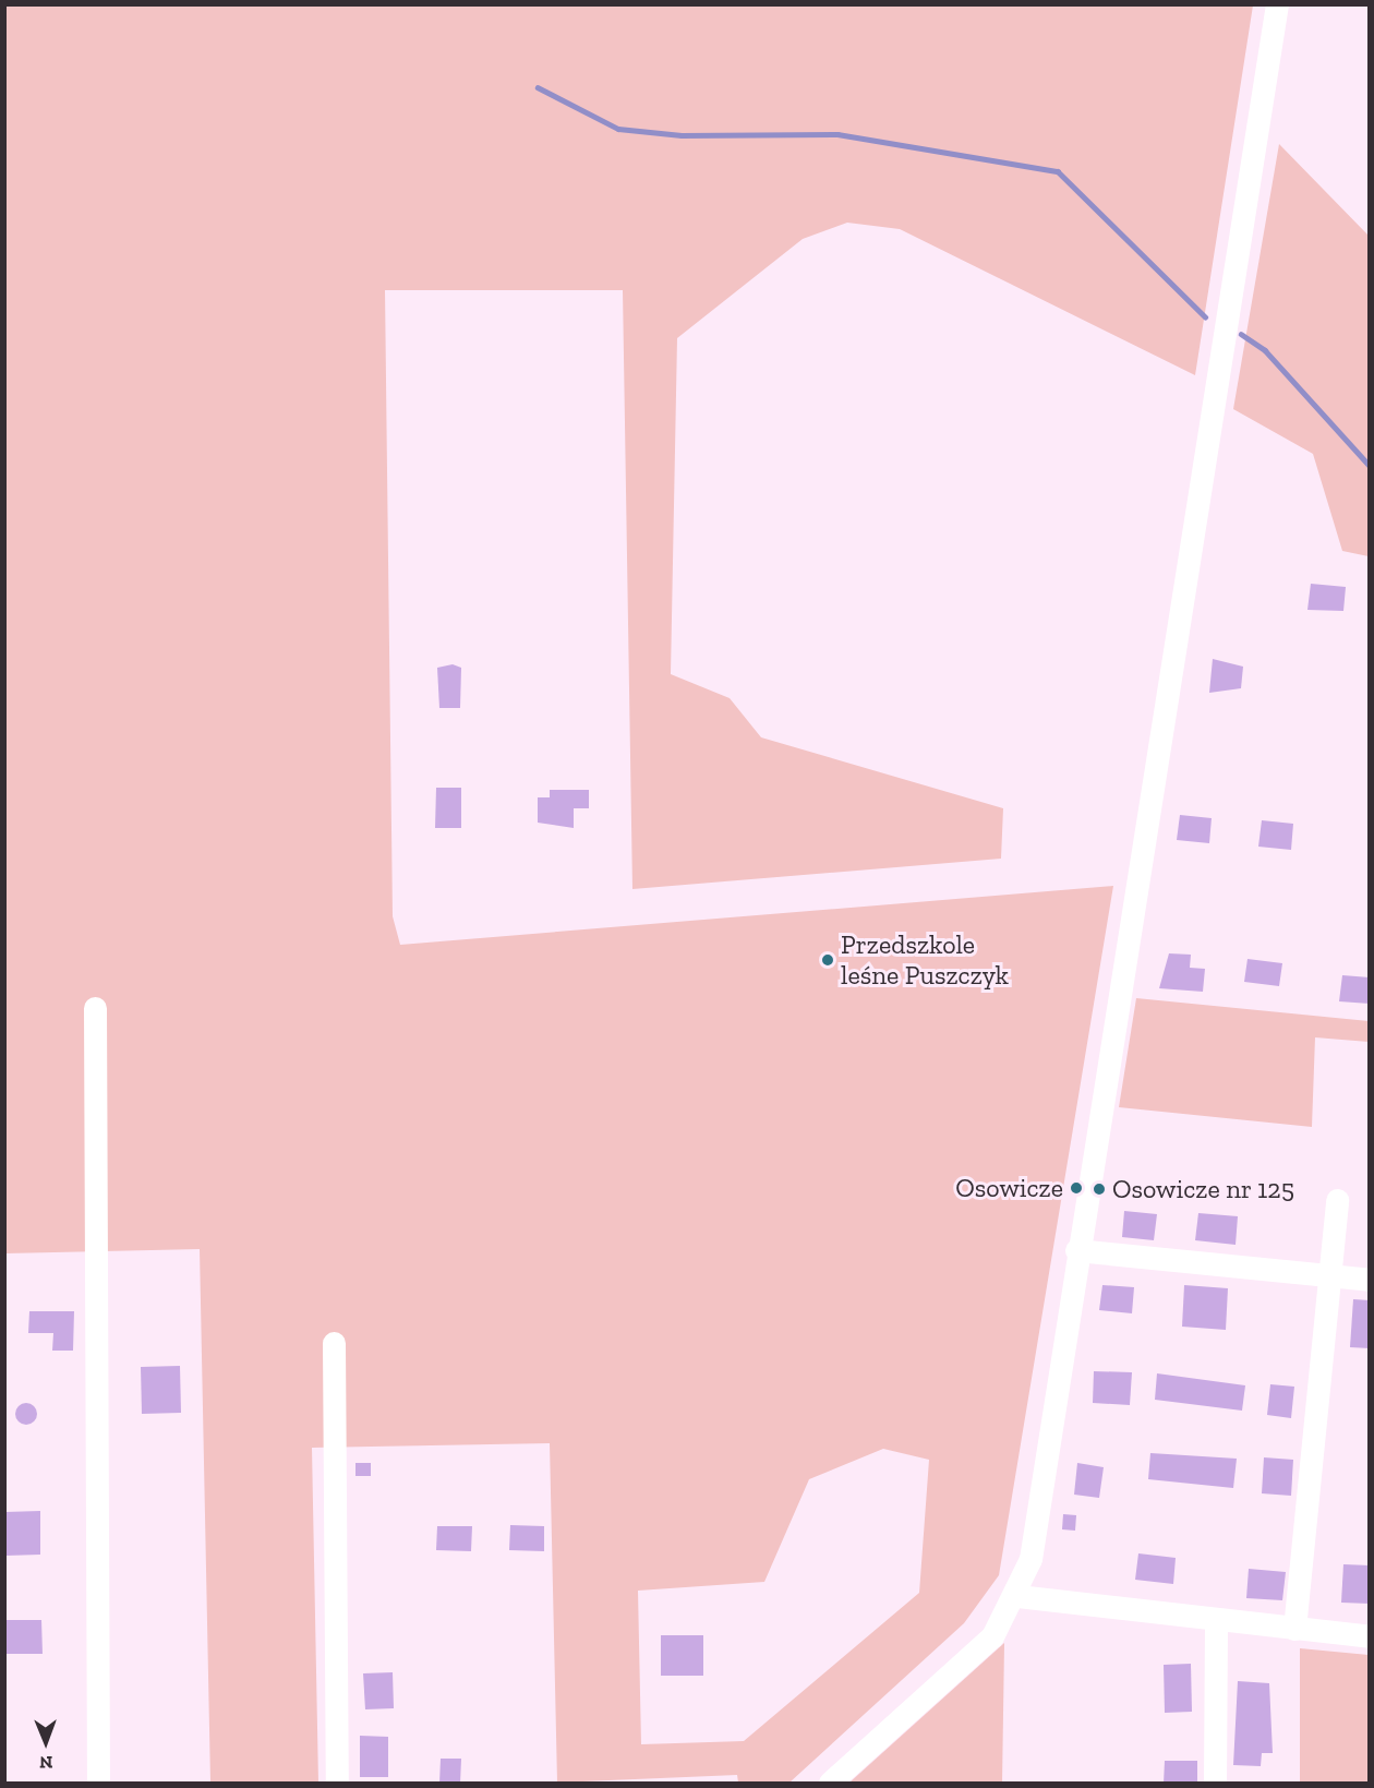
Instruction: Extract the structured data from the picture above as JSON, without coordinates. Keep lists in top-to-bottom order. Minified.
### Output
{"places":["Przedszkole leśne Puszczyk","Osowicze","Osowicze nr 125"],"north":"bottom"}
